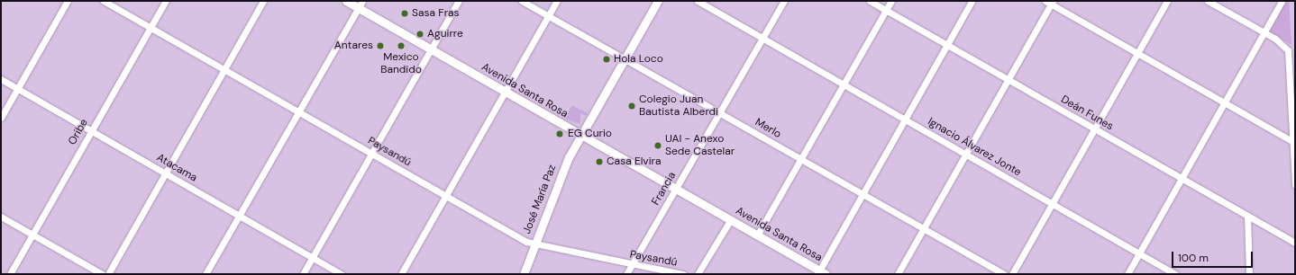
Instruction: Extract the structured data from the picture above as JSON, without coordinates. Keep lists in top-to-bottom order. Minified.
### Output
{"streets":{"street":["Avenida Santa Rosa","Deán Funes","Merlo","Oribe","Ignacio Álvarez Jonte","Paysandú","Atacama","Francia","José María Paz"]},"crossings":[["Avenida Santa Rosa","Francia"],["Avenida Santa Rosa","José María Paz"],["Merlo","Francia"],["Merlo","José María Paz"],["Oribe","Paysandú"],["Oribe","Atacama"],["Ignacio Álvarez Jonte","Francia"],["Paysandú","Francia"],["Paysandú","José María Paz"]],"places":["Sasa Fras","Aguirre","Antares","Mexico Bandido","Hola Loco","Colegio Juan Bautista Alberdi","EG Curio","UAI - Anexo Sede Castelar","Casa Elvira"],"scale_bar":"100 m"}
